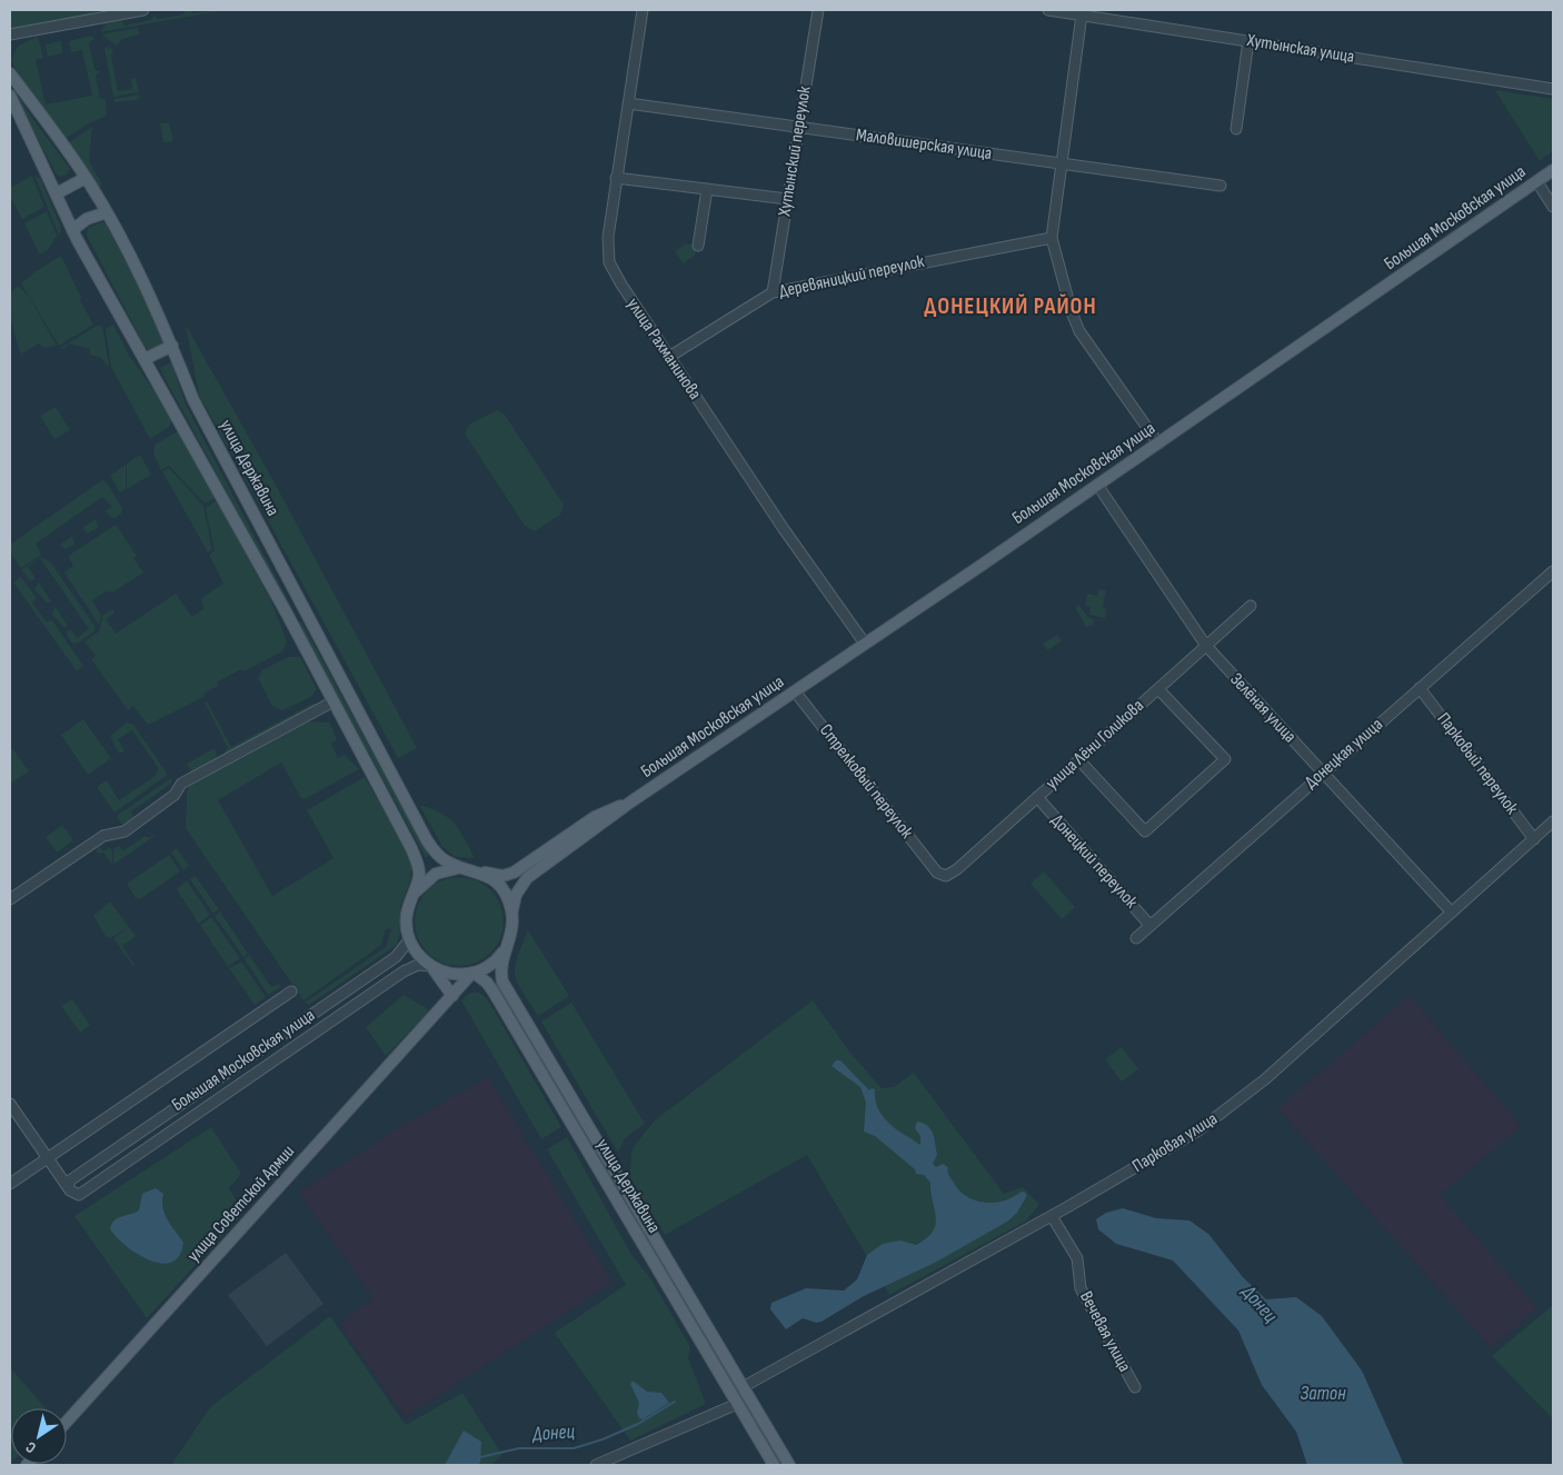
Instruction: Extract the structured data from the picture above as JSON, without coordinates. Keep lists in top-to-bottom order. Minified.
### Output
{"streets":{"main road":["Большая Московская улица","улица Державина","улица Советской Армии"],"street":["Хутынская улица","Маловишерская улица","Хутынский переулок","Деревяницкий переулок","улица Рахманинова","Зелёная улица","улица Лёни Голикова","Донецкая улица","Парковый переулок","Стрелковый переулок","Донецкий переулок","Парковая улица","Вечевая улица"]},"crossings":[["Маловишерская улица","Хутынский переулок"],["Маловишерская улица","улица Рахманинова"],["Хутынский переулок","Деревяницкий переулок"],["Большая Московская улица","улица Рахманинова"],["Большая Московская улица","улица Державина"],["Большая Московская улица","Зелёная улица"],["Большая Московская улица","Стрелковый переулок"],["Большая Московская улица","улица Советской Армии"],["Деревяницкий переулок","улица Рахманинова"],["улица Державина","Парковая улица"],["улица Державина","улица Советской Армии"],["Зелёная улица","улица Лёни Голикова"],["Зелёная улица","Донецкая улица"],["Зелёная улица","Парковая улица"],["улица Лёни Голикова","Стрелковый переулок"],["улица Лёни Голикова","Донецкий переулок"],["Донецкая улица","Парковый переулок"],["Донецкая улица","Донецкий переулок"],["Парковый переулок","Парковая улица"],["Парковая улица","Вечевая улица"]],"districts":["ДОНЕЦКИЙ РАЙОН"],"water":["Донец","Затон"],"north":"bottom left"}
